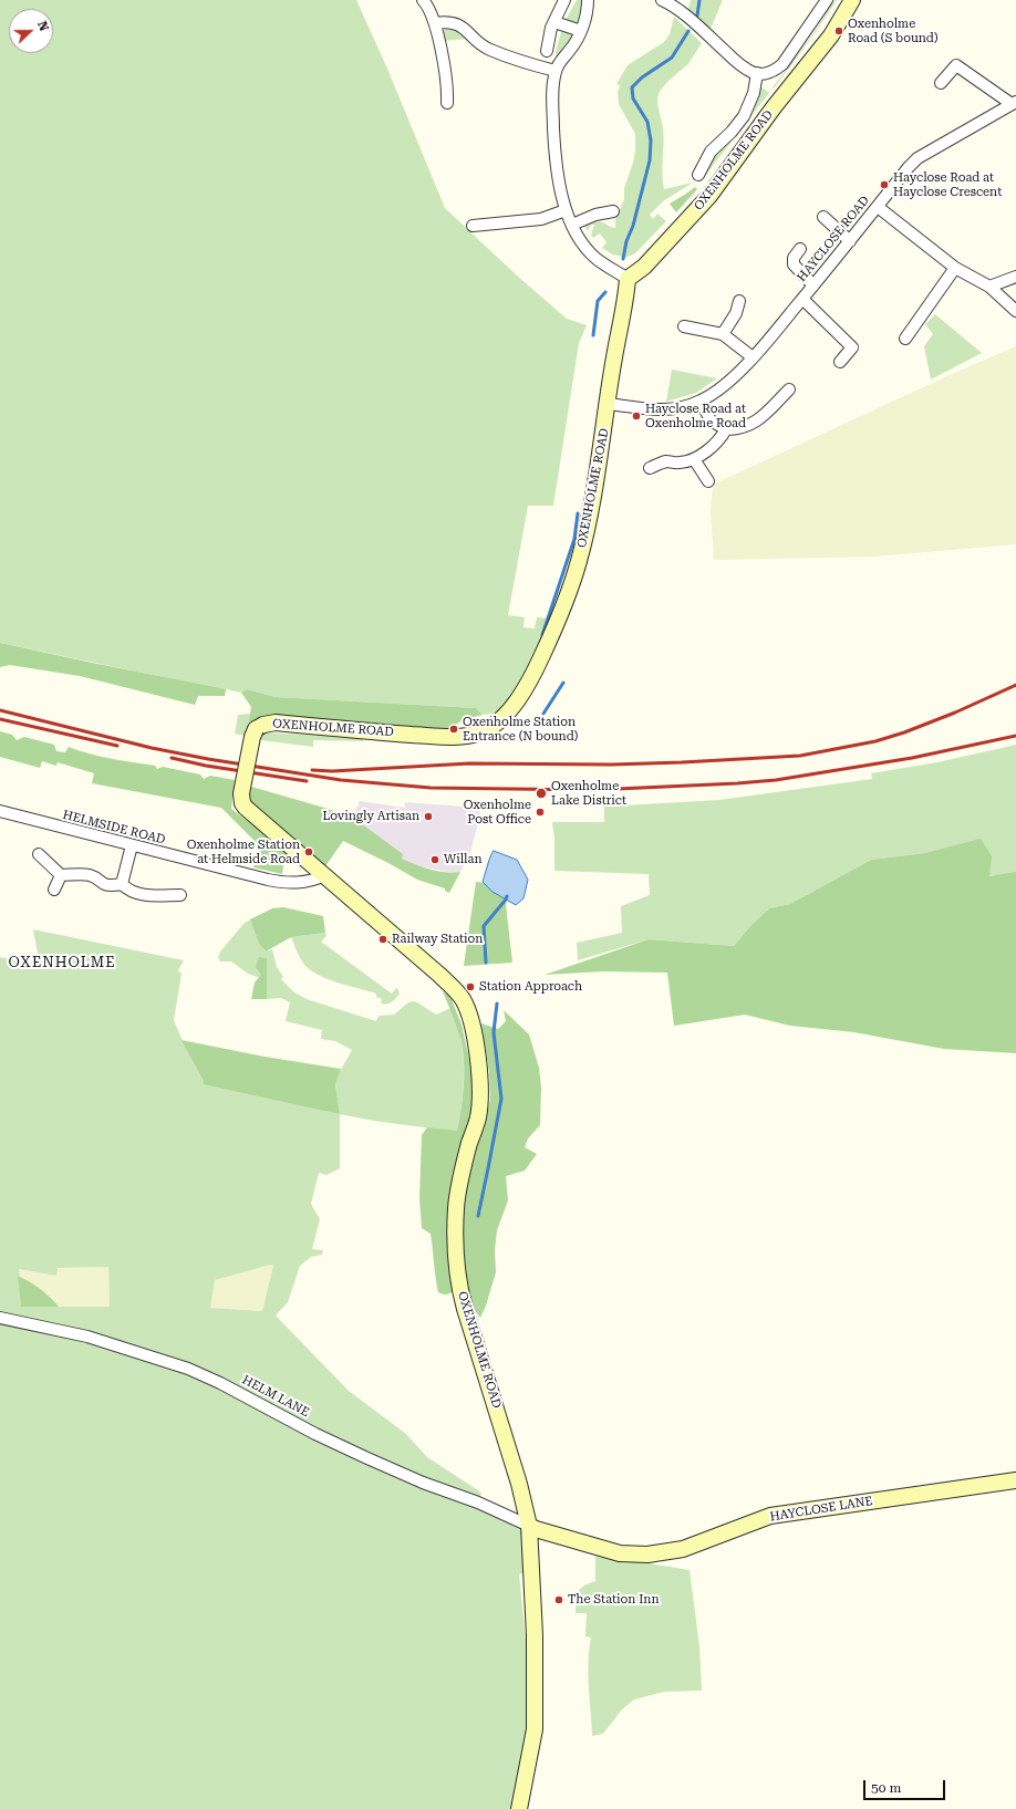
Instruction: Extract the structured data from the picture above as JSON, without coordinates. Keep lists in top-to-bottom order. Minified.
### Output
{"streets":{"main road":["OXENHOLME ROAD","HAYCLOSE LANE"],"street":["HAYCLOSE ROAD","HELMSIDE ROAD","HELM LANE"]},"crossings":[["OXENHOLME ROAD","HAYCLOSE ROAD"],["OXENHOLME ROAD","HELMSIDE ROAD"],["OXENHOLME ROAD","HELM LANE"],["OXENHOLME ROAD","HAYCLOSE LANE"],["HELM LANE","HAYCLOSE LANE"]],"districts":["OXENHOLME"],"places":["Oxenholme Road (S bound)","Hayclose Road at Hayclose Crescent","Hayclose Road at Oxenholme Road","Oxenholme Station Entrance (N bound)","Oxenholme Lake District","Oxenholme Post Office","Lovingly Artisan","Oxenholme Station at Helmside Road","Willan","Railway Station","Station Approach","The Station Inn"],"scale_bar":"50 m","north":"right"}
